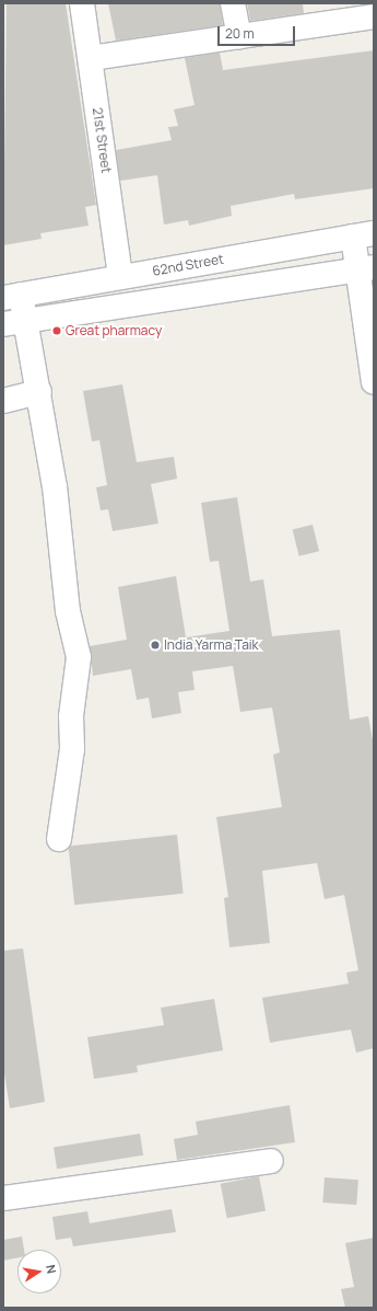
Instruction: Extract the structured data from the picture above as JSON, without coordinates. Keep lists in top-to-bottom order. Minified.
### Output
{"streets":{"street":["21st Street","62nd Street"]},"crossings":[["21st Street","62nd Street"]],"places":["Great pharmacy","India Yarma Taik"],"scale_bar":"20 m","north":"right"}
